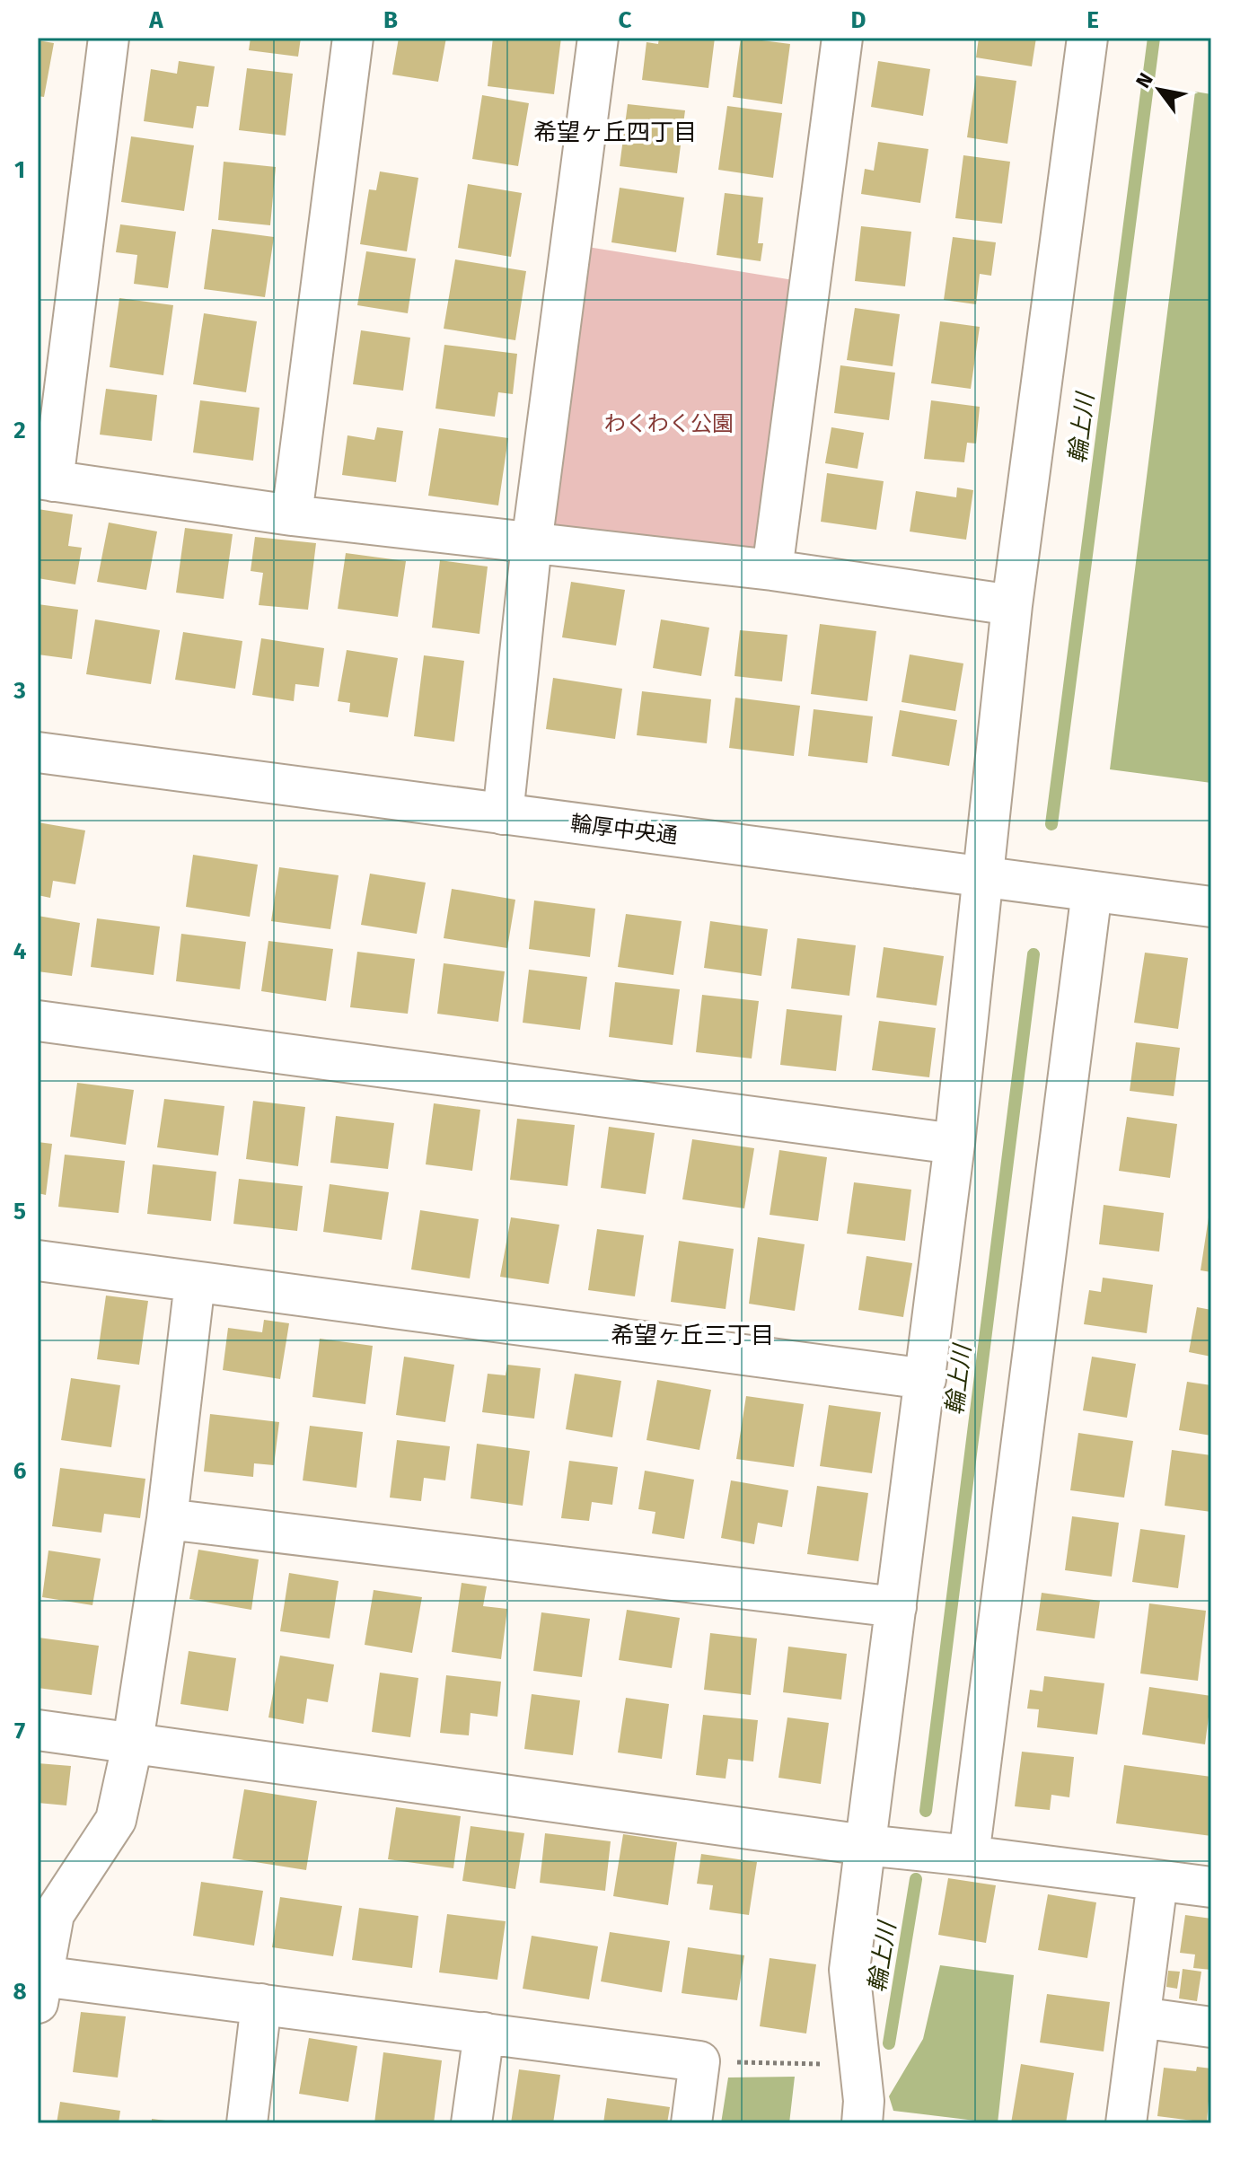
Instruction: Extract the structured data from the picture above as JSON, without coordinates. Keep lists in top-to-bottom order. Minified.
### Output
{"streets":{"street":["輪厚中央通"]},"districts":["希望ヶ丘四丁目","希望ヶ丘三丁目"],"water":["輪上川"],"parks":["わくわく公園"],"north":"top left","grid":{"columns":["A","B","C","D","E"],"rows":["1","2","3","4","5","6","7","8"]}}
